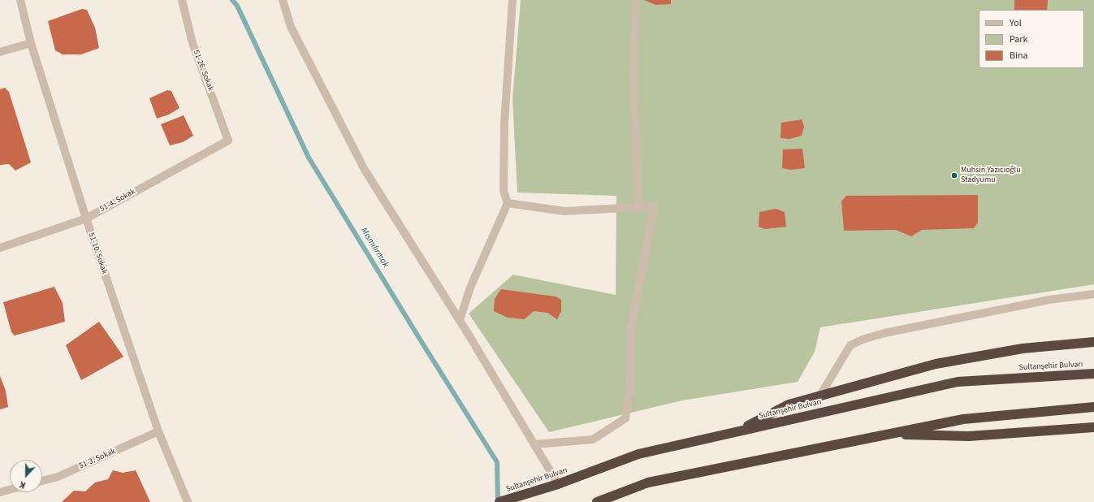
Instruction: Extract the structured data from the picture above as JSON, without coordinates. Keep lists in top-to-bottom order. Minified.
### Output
{"streets":{"highway":["Sultanşehir Bulvarı"],"street":["51-26. Sokak","51-4. Sokak","51-10. Sokak","51-3. Sokak"]},"crossings":[["51-26. Sokak","51-4. Sokak"],["51-4. Sokak","51-10. Sokak"],["51-10. Sokak","51-3. Sokak"]],"water":["Mısmılırmak"],"places":["Muhsin Yazıcıoğlu Stadyumu"],"legend":["Yol","Park","Bina"],"north":"bottom"}
